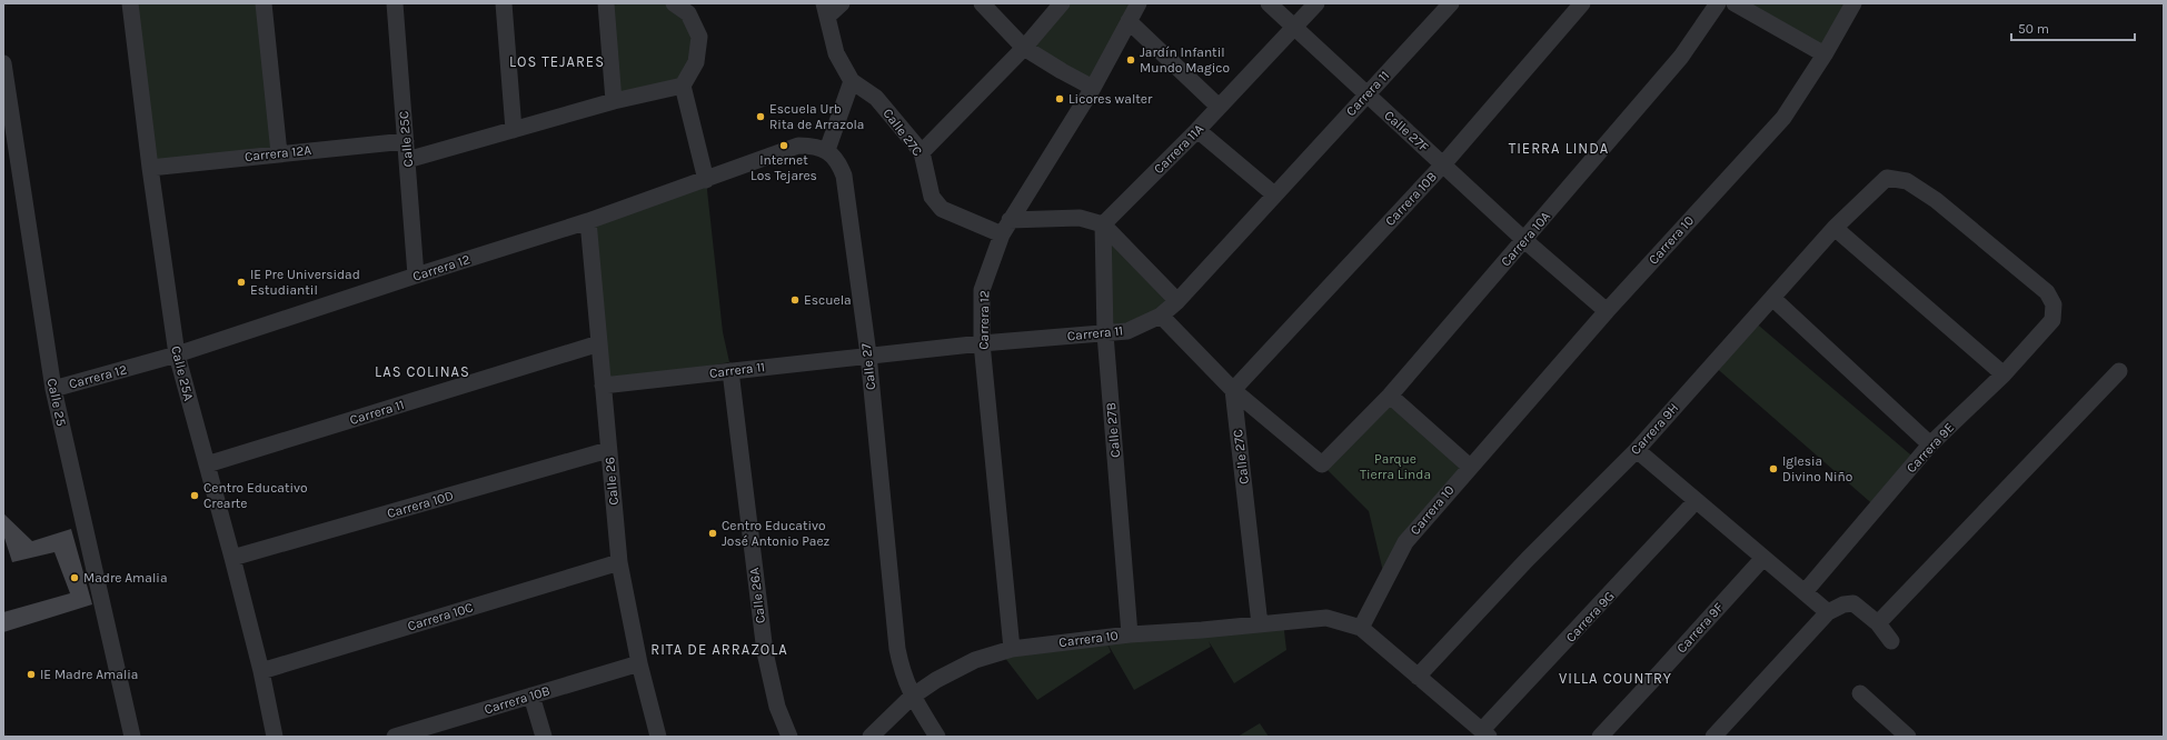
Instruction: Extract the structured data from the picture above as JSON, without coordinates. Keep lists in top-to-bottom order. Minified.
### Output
{"streets":{"street":["Carrera 11","Calle 27F","Calle 27C","Calle 25C","Carrera 11A","Carrera 12A","Carrera 10B","Carrera 10A","Carrera 10","Carrera 12","Calle 27","Calle 25A","Calle 25","Carrera 9H","Calle 27B","Carrera 9E","Calle 26","Carrera 10D","Calle 26A","Carrera 10C","Carrera 9G","Carrera 9F"]},"crossings":[["Carrera 11","Calle 27F"],["Carrera 11","Carrera 12"],["Carrera 11","Calle 27"],["Carrera 11","Calle 25A"],["Carrera 11","Calle 27B"],["Carrera 11","Calle 26"],["Carrera 11","Calle 26A"],["Calle 27F","Carrera 11A"],["Calle 27F","Carrera 10B"],["Calle 27F","Carrera 10A"],["Calle 27F","Carrera 10"],["Calle 27C","Carrera 10B"],["Calle 27C","Carrera 10A"],["Calle 27C","Carrera 10"],["Calle 27C","Carrera 12"],["Calle 25C","Carrera 12A"],["Calle 25C","Carrera 12"],["Carrera 11A","Calle 27B"],["Carrera 12A","Calle 25A"],["Carrera 10B","Carrera 10A"],["Carrera 10B","Calle 26"],["Carrera 10","Carrera 12"],["Carrera 10","Calle 27"],["Carrera 10","Calle 27B"],["Carrera 12","Calle 27"],["Carrera 12","Calle 25A"],["Carrera 12","Calle 25"],["Carrera 12","Calle 26"],["Calle 25A","Carrera 10D"],["Calle 25A","Carrera 10C"],["Carrera 9H","Carrera 9E"],["Calle 26","Carrera 10D"],["Calle 26","Carrera 10C"]],"districts":["LOS TEJARES","TIERRA LINDA","LAS COLINAS","RITA DE ARRAZOLA","VILLA COUNTRY"],"parks":["Parque Tierra Linda"],"places":["Jardín Infantil Mundo Magico","Licores walter","Escuela Urb Rita de Arrazola","Internet Los Tejares","IE Pre Universidad Estudiantil","Escuela","Iglesia Divino Niño","Centro Educativo Crearte","Centro Educativo José Antonio Paez","Madre Amalia","IE Madre Amalia"],"scale_bar":"50 m"}
